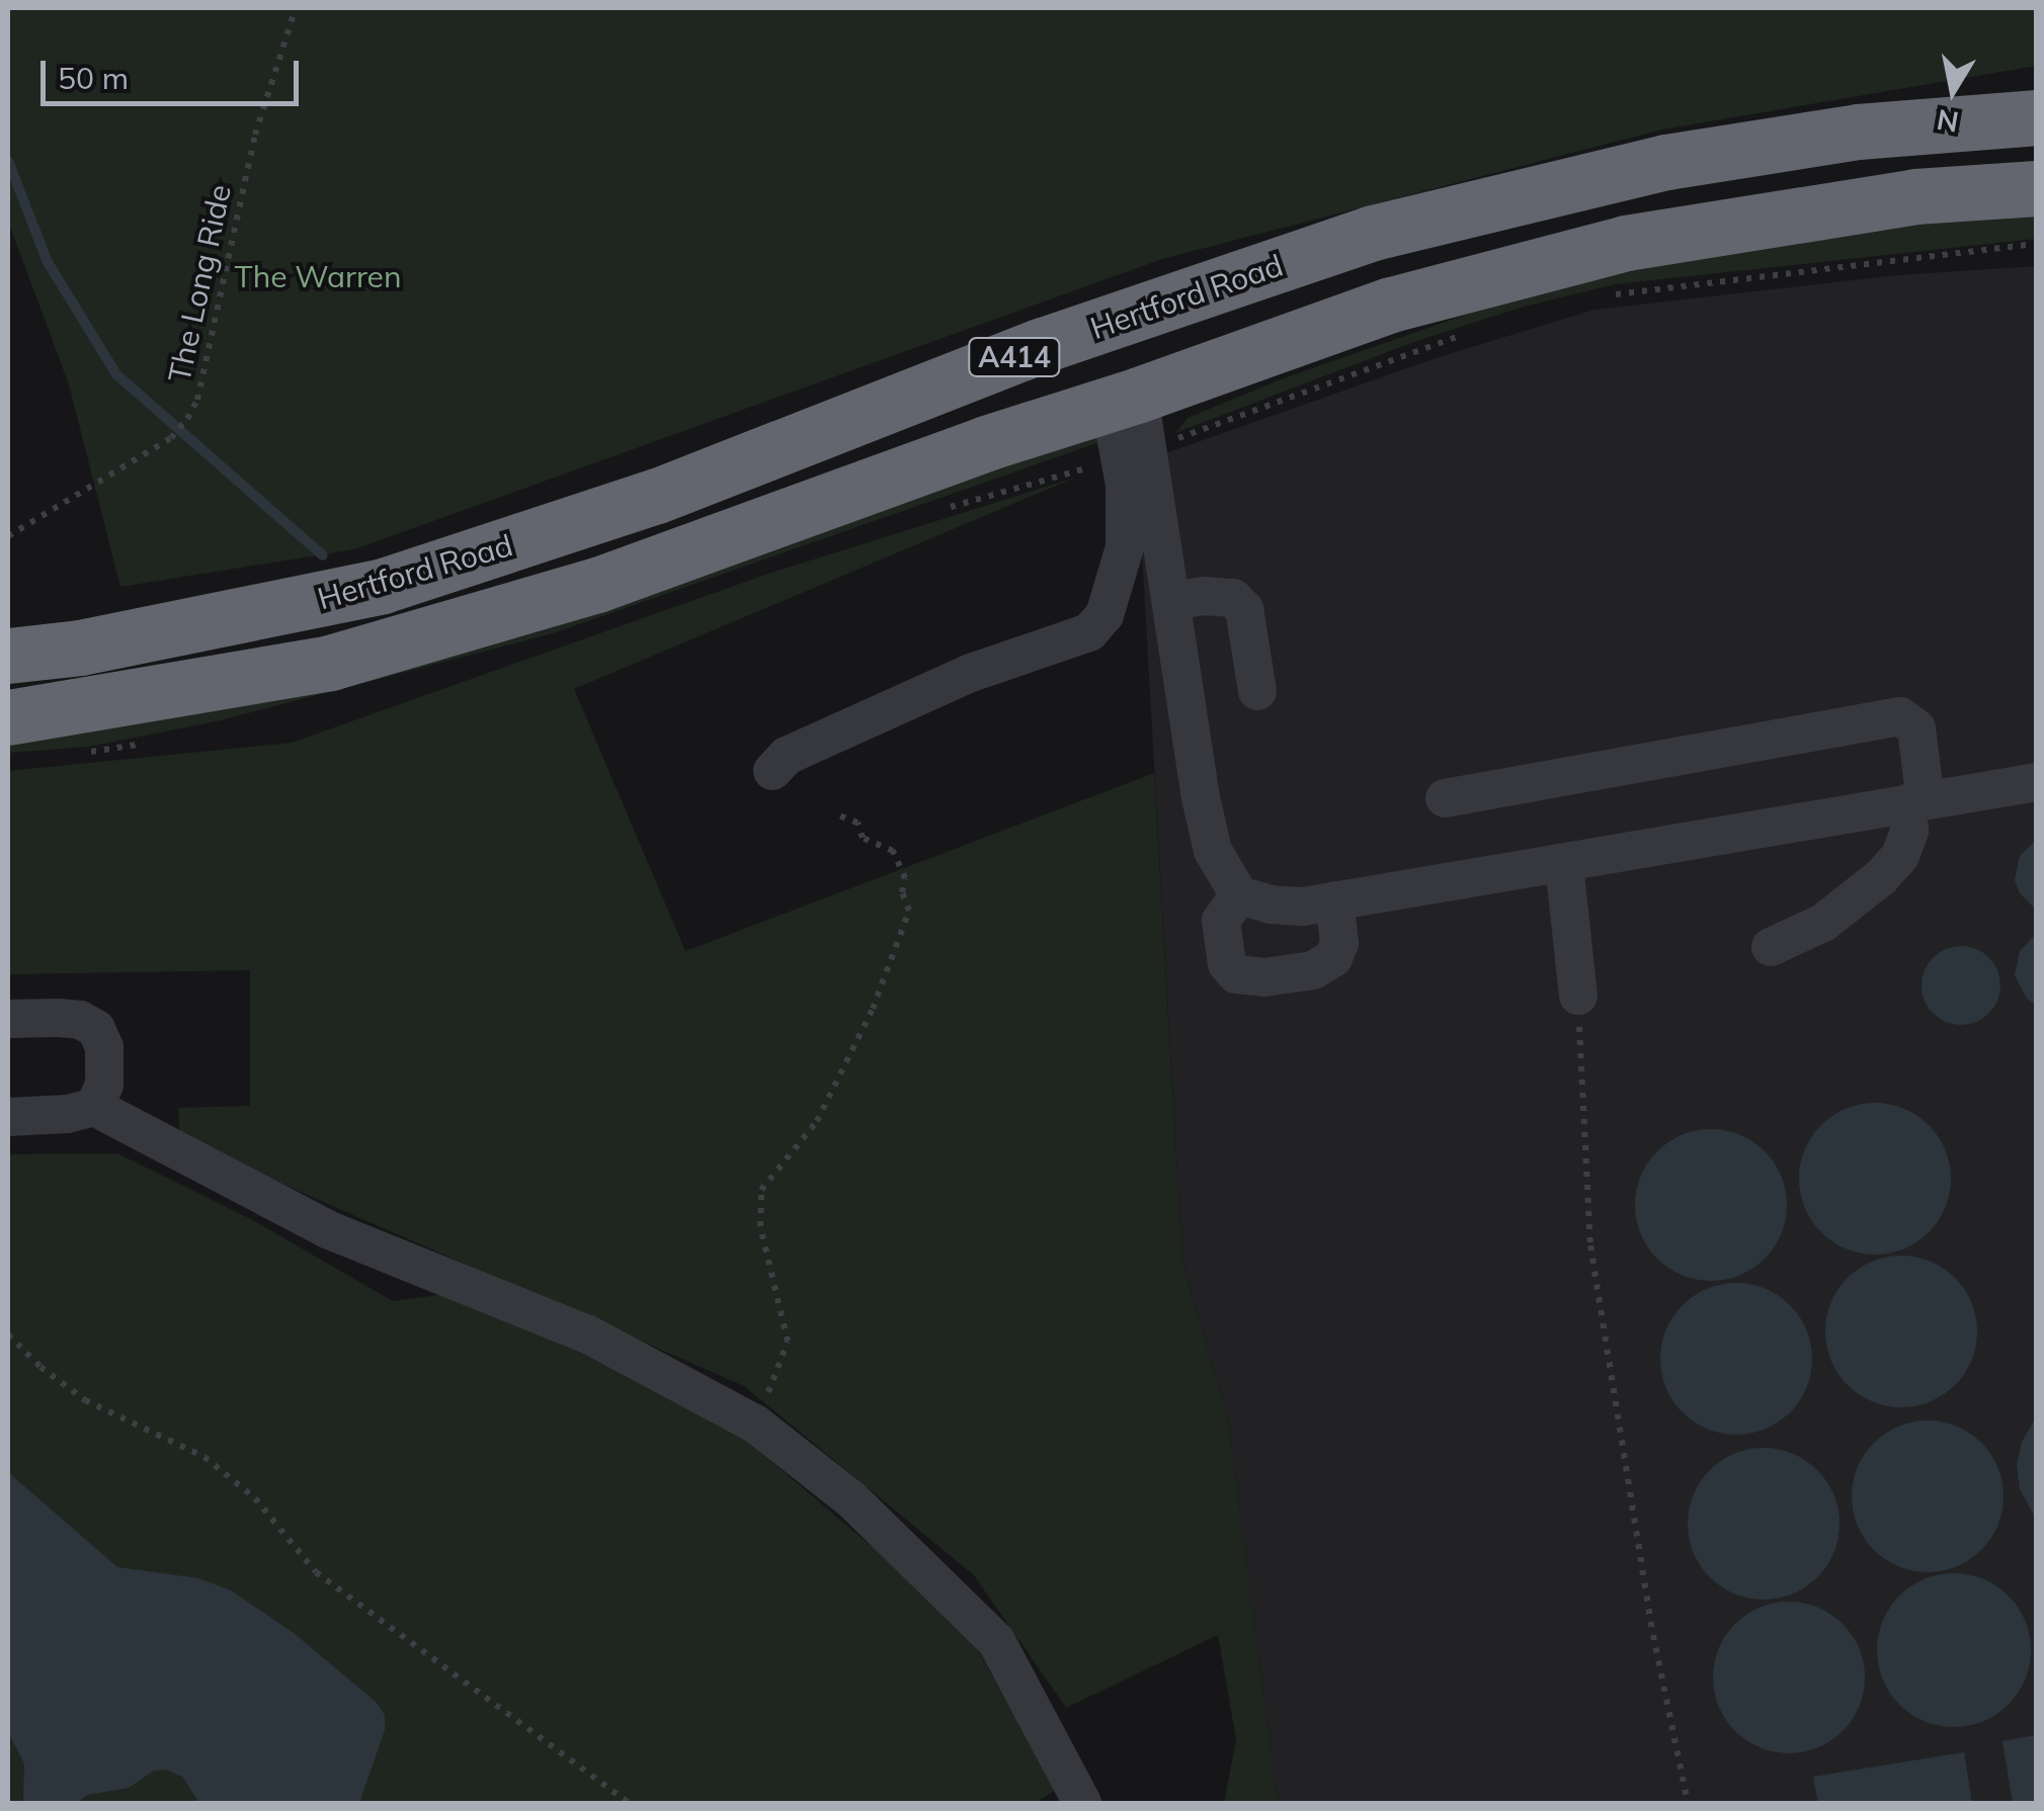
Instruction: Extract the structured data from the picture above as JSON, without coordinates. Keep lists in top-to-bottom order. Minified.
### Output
{"streets":{"highway":["Hertford Road","A414"],"path":["The Long Ride"]},"parks":["The Warren"],"scale_bar":"50 m","north":"bottom"}
